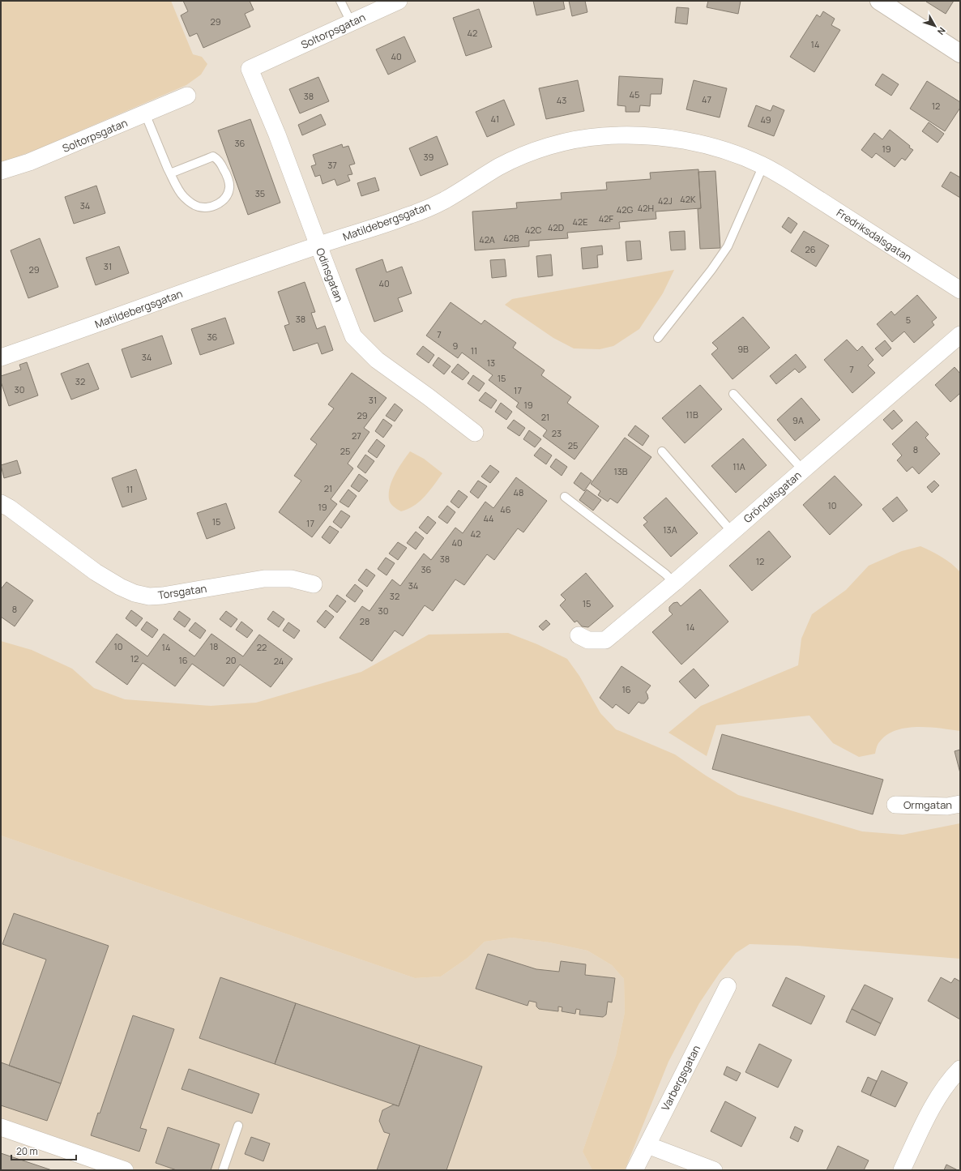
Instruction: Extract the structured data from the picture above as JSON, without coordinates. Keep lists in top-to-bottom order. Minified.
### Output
{"streets":{"street":["Soltorpsgatan","Matildebergsgatan","Fredriksdalsgatan","Odinsgatan","Gröndalsgatan","Torsgatan","Ormgatan","Varbergsgatan"]},"crossings":[["Soltorpsgatan","Odinsgatan"],["Matildebergsgatan","Fredriksdalsgatan"],["Matildebergsgatan","Odinsgatan"]],"house_numbers":["29","42","14","40","45","38","47","43","12","41","49","36","19","39","37","35","42K","42J","34","42H","42G","42F","42E","42D","42C","42B","42A","26","31","29","40","38","5","7","36","9","9B","11","34","13","7","15","32","30","17","31","19","11B","29","21","9A","23","27","25","8","25","11A","13B","21","11","48","10","19","46","44","15","17","13A","42","40","38","12","36","34","32","15","8","30","28","14","10","18","14","22","12","16","20","24","16"],"scale_bar":"20 m","north":"bottom right"}
